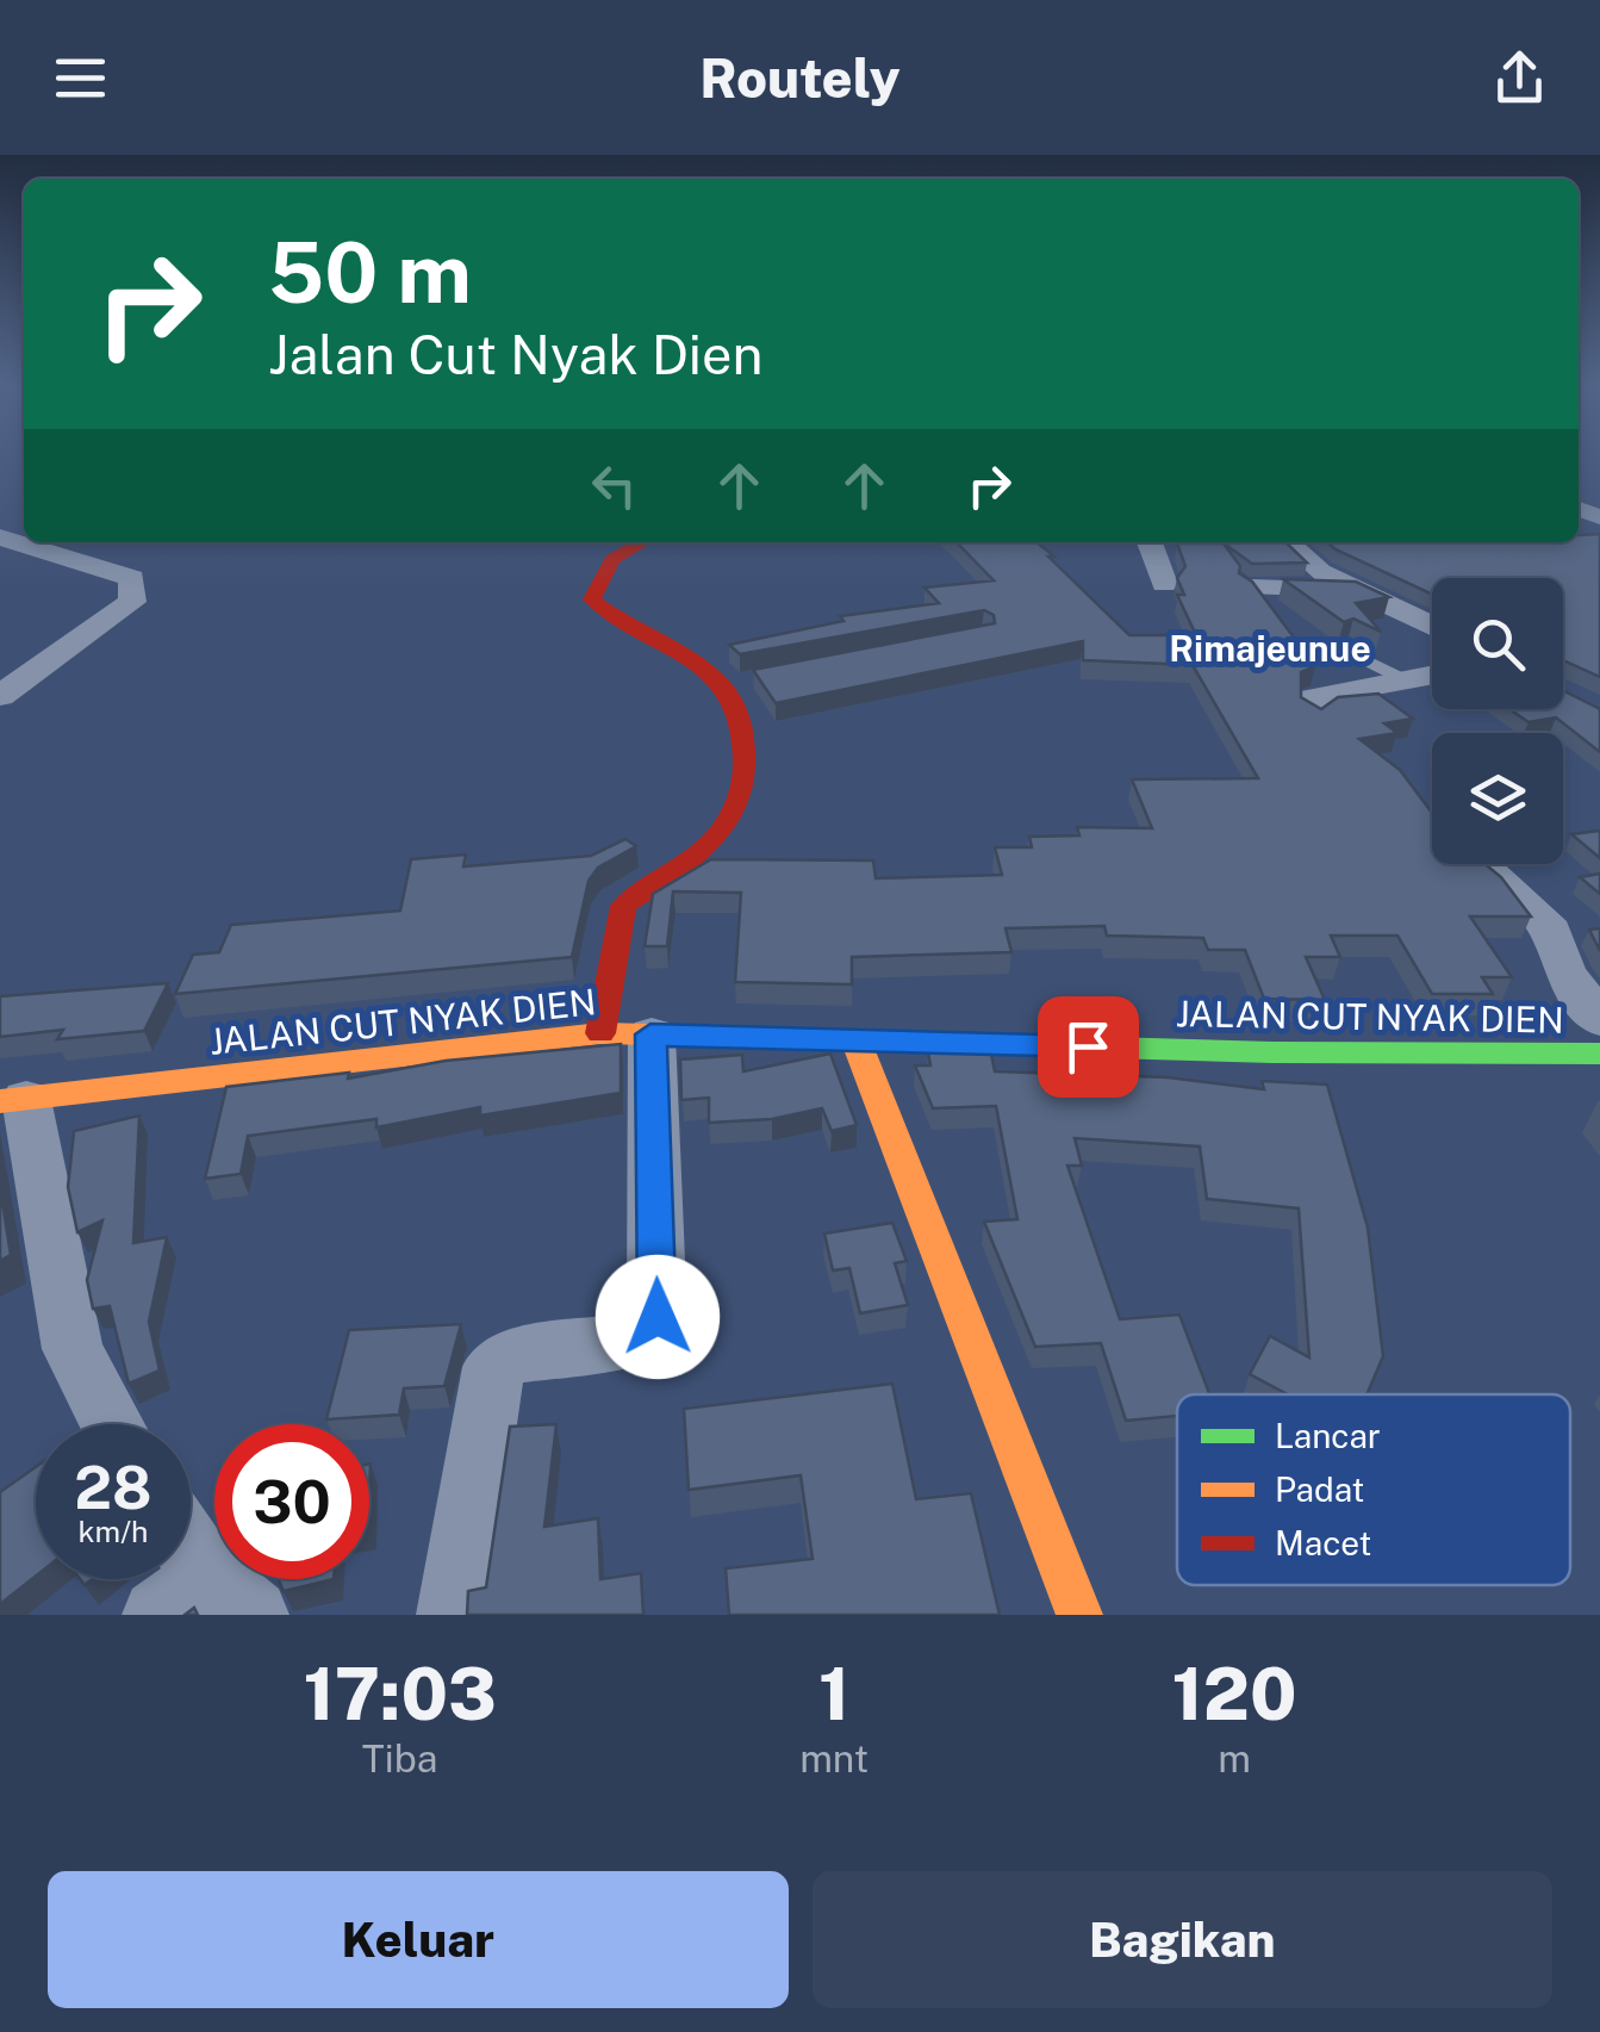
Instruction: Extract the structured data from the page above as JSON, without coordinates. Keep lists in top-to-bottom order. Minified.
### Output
{"streets":{"main road":["JALAN CUT NYAK DIEN"]},"districts":["Rimajeunue"],"legend":["Lancar","Padat","Macet"],"page":{"header":"Routely","turn":["50 m","Jalan Cut Nyak Dien"],"speed":"28 km/h","limit":"30","eta":["17:03","Tiba","1","mnt","120","m"],"buttons":["Keluar","Bagikan"]}}
